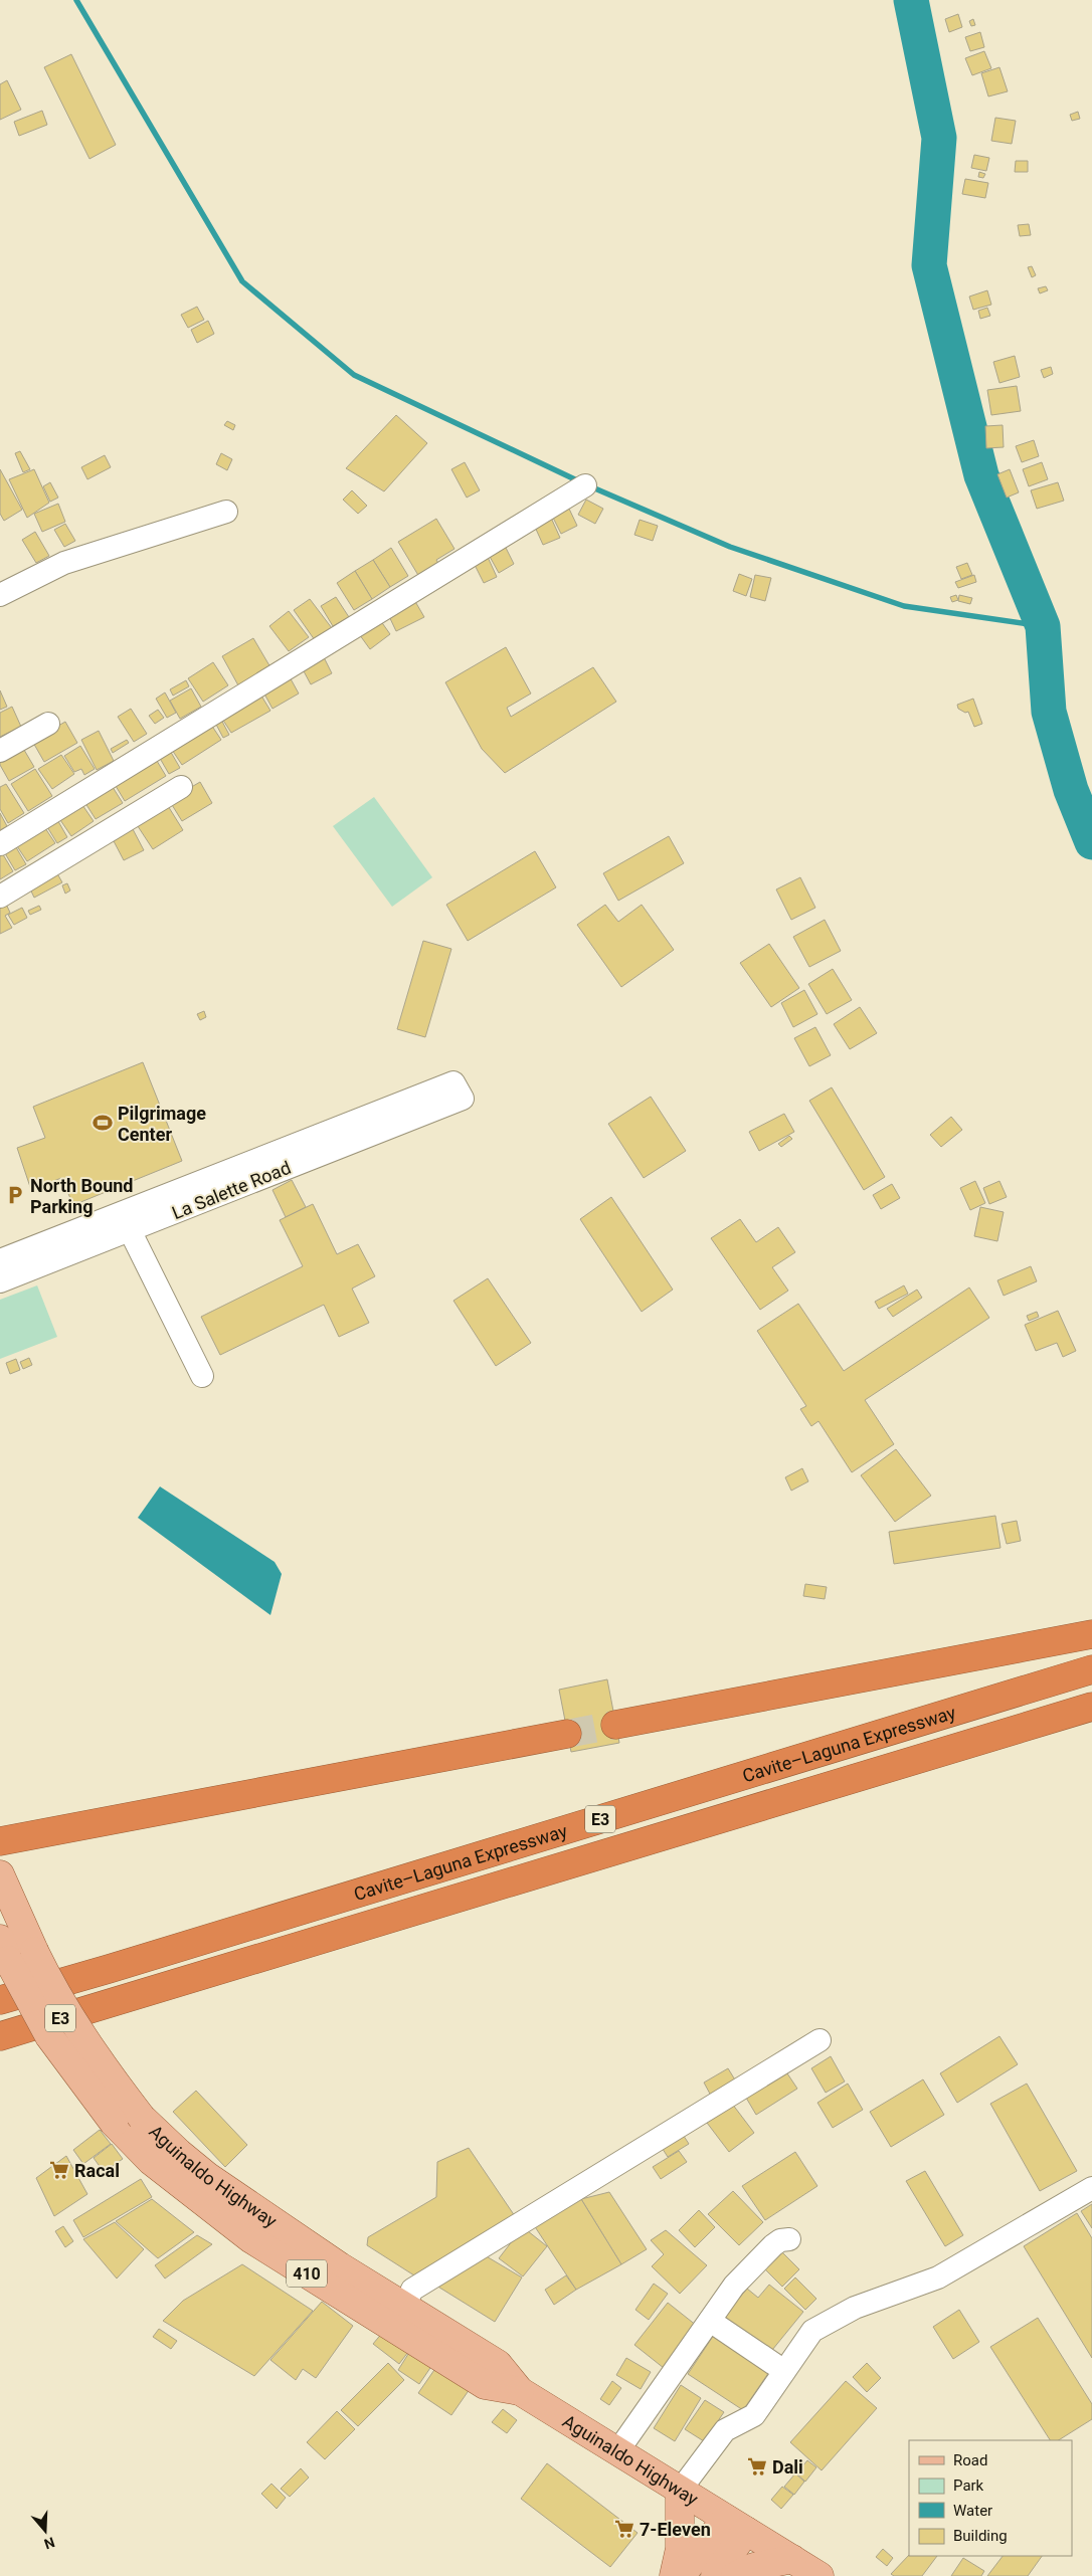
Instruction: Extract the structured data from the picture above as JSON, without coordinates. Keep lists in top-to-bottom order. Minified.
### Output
{"streets":{"highway":["Cavite–Laguna Expressway","E3"],"main road":["Aguinaldo Highway","410"],"street":["La Salette Road"]},"places":{"sports":["Pilgrimage Center"],"parking":["North Bound Parking"],"supermarket":["Racal","Dali","7-Eleven"]},"legend":["Road","Park","Water","Building"],"north":"bottom"}
